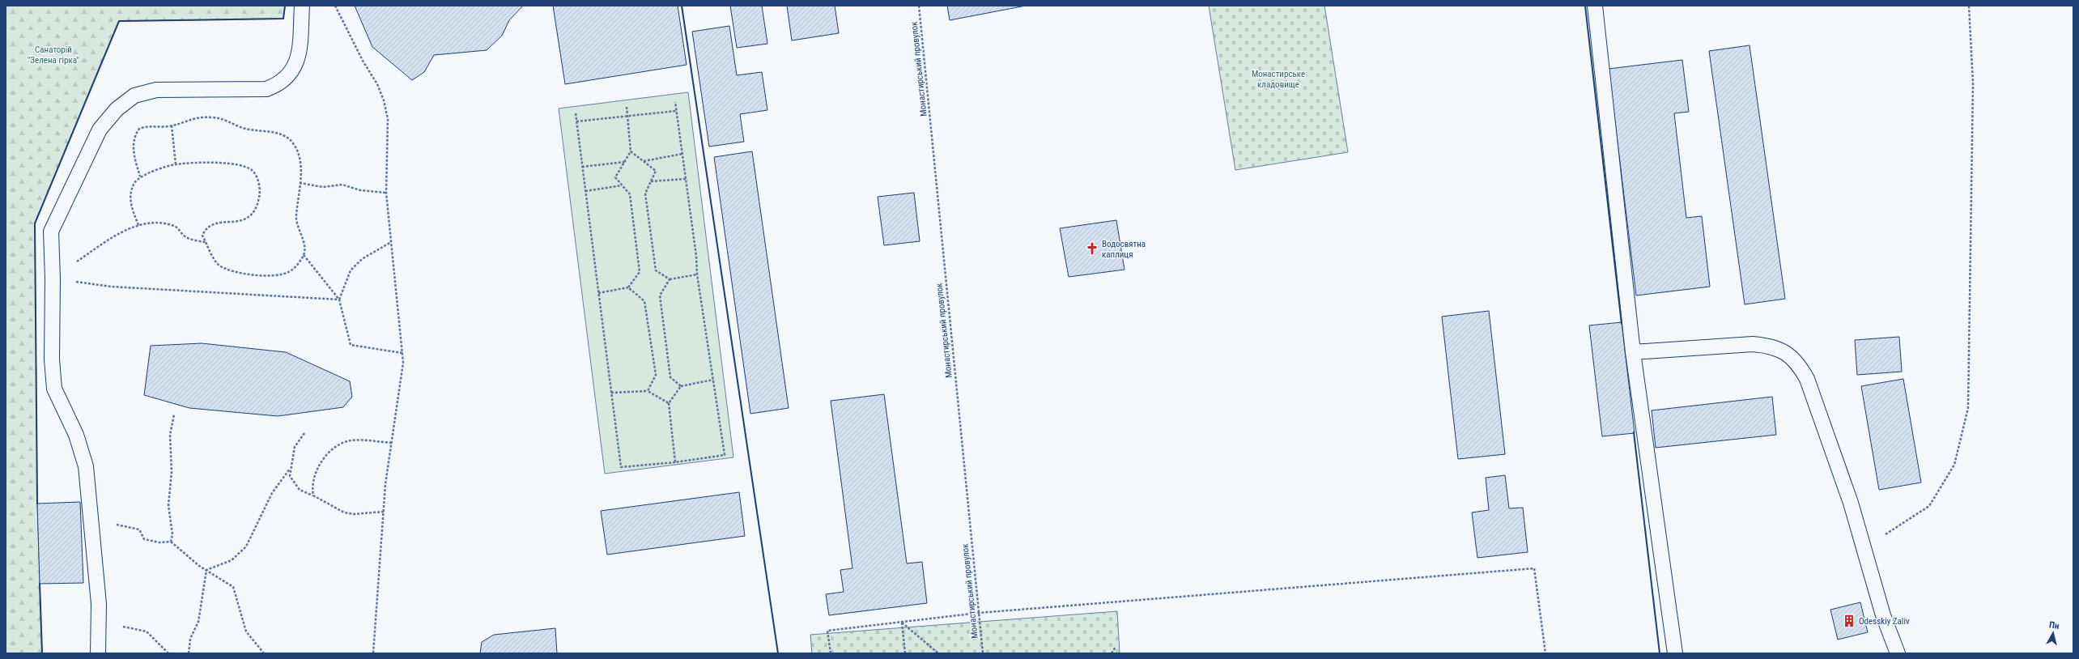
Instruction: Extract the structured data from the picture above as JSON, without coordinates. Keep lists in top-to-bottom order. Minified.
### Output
{"streets":{"path":["Монастирський провулок"]},"parks":["Санаторій \"Зелена гірка\"","Монастирське кладовище"],"places":{"church":["Водосвятна каплиця"],"building":["Odesskiy Zaliv"]},"north":"top"}
